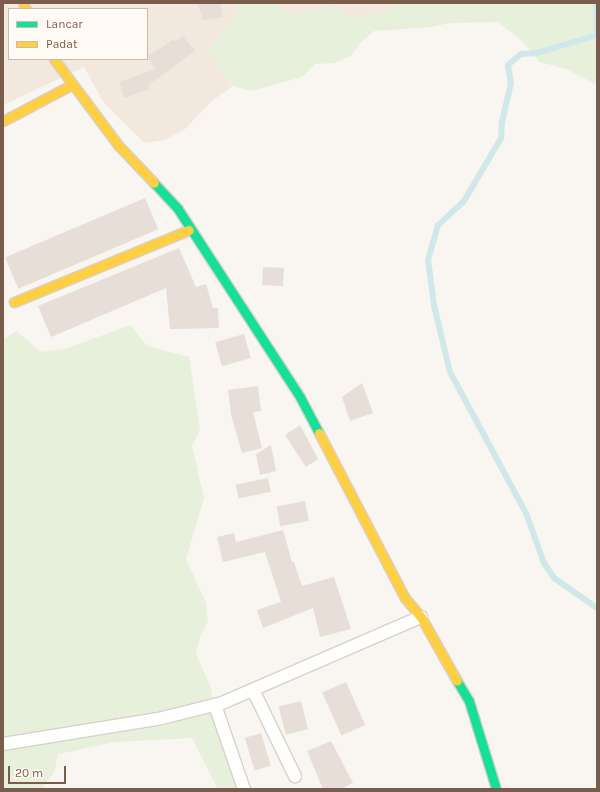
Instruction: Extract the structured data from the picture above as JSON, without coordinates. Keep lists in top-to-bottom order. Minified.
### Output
{"legend":["Lancar","Padat"],"scale_bar":"20 m"}
